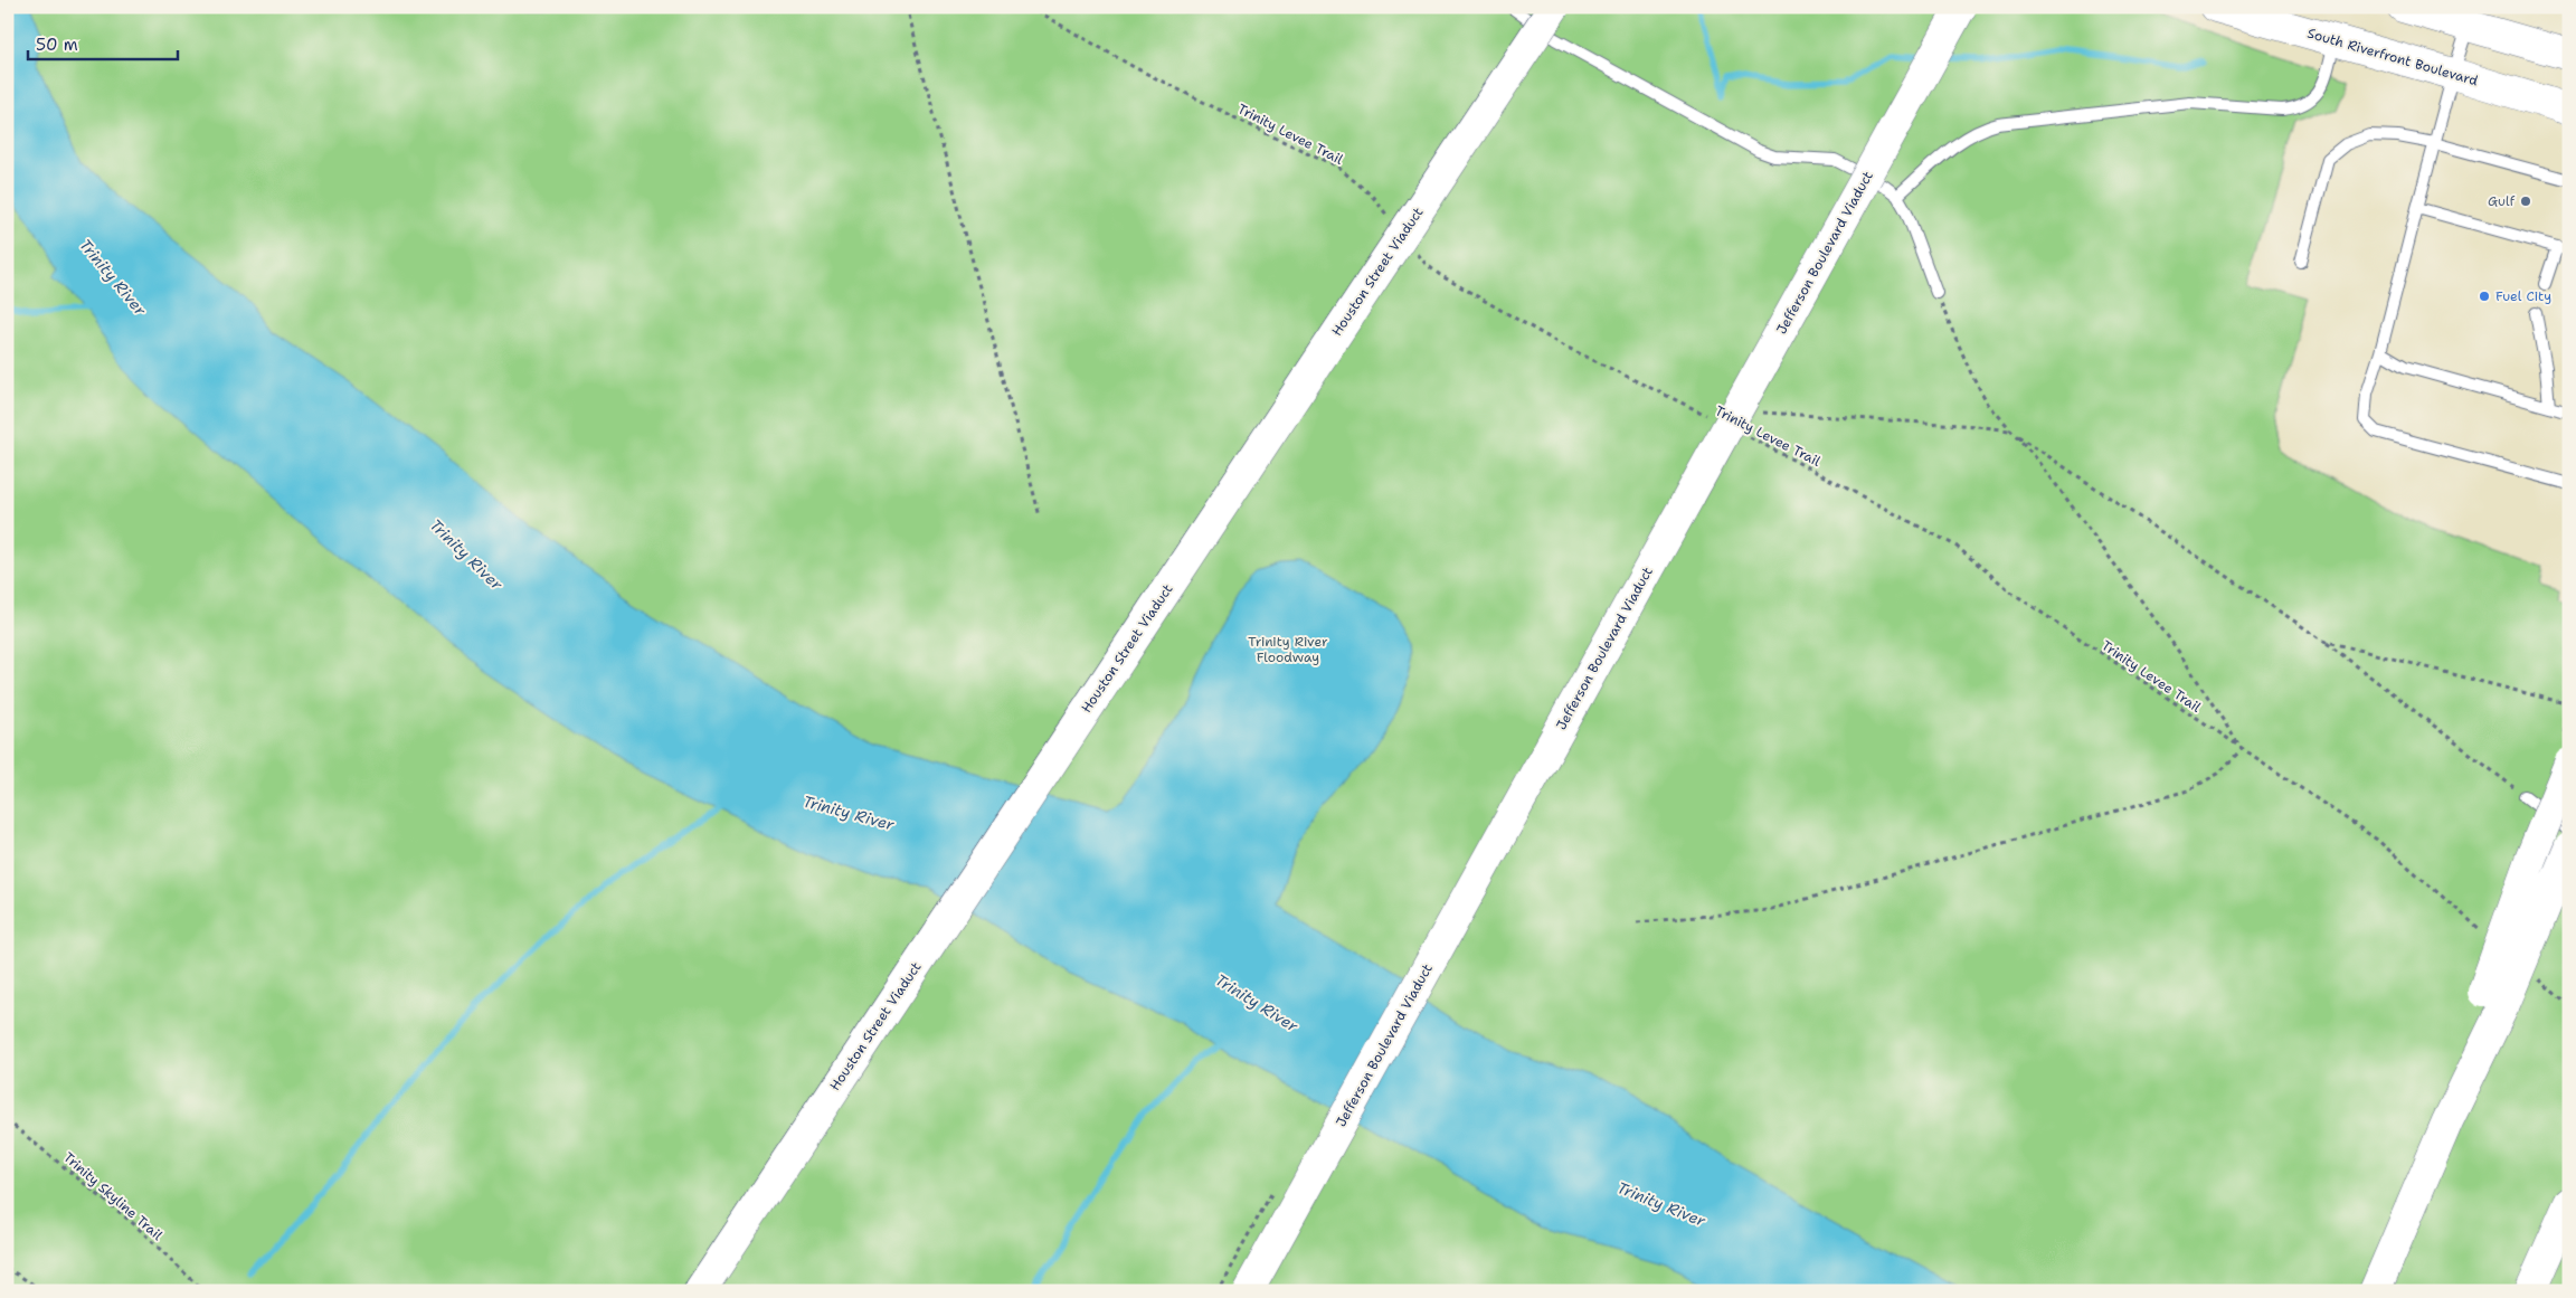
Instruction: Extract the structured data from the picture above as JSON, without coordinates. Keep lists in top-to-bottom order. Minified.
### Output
{"streets":{"main road":["South Riverfront Boulevard","Jefferson Boulevard Viaduct","Houston Street Viaduct"],"path":["Trinity Levee Trail","Trinity Skyline Trail"]},"water":["Trinity River"],"parks":["Trinity River Floodway"],"places":["Gulf","Fuel City"],"scale_bar":"50 m"}
